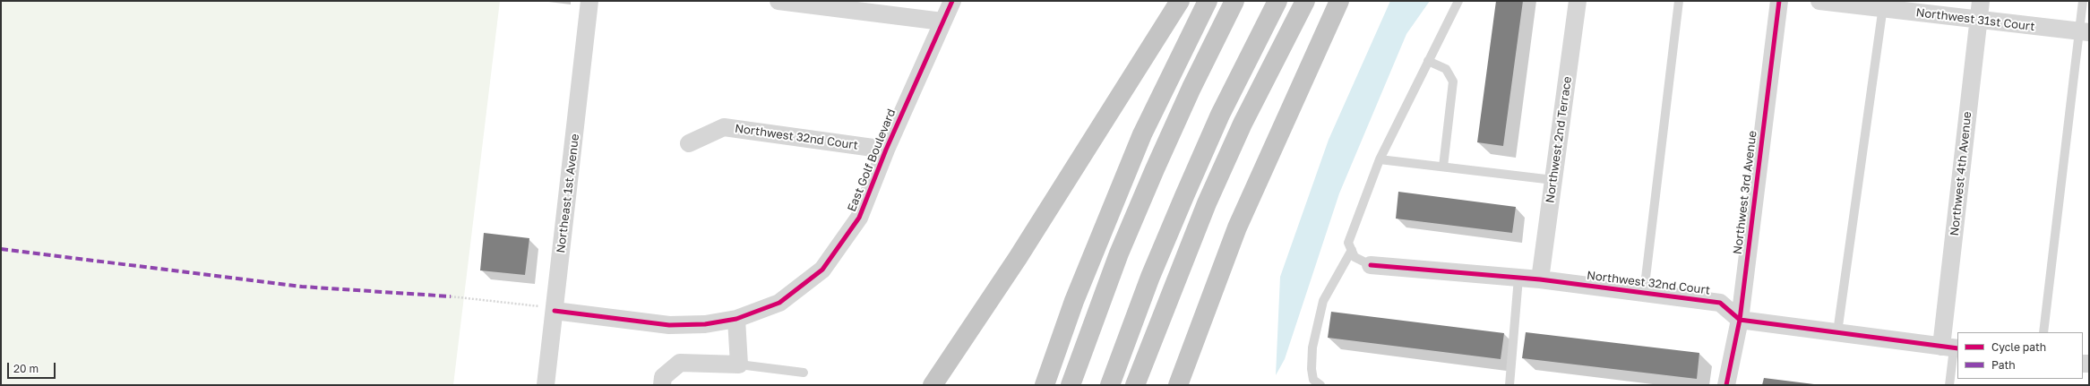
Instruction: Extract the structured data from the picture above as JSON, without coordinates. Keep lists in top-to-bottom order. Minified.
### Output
{"streets":{"street":["Northwest 31st Court","Northwest 32nd Court","Northwest 2nd Terrace","East Golf Boulevard","Northwest 4th Avenue","Northwest 3rd Avenue","Northeast 1st Avenue"]},"crossings":[["Northwest 31st Court","Northwest 4th Avenue"],["Northwest 32nd Court","Northwest 2nd Terrace"],["Northwest 32nd Court","East Golf Boulevard"],["Northwest 32nd Court","Northwest 3rd Avenue"],["East Golf Boulevard","Northeast 1st Avenue"]],"legend":["Cycle path","Path"],"scale_bar":"20 m"}
